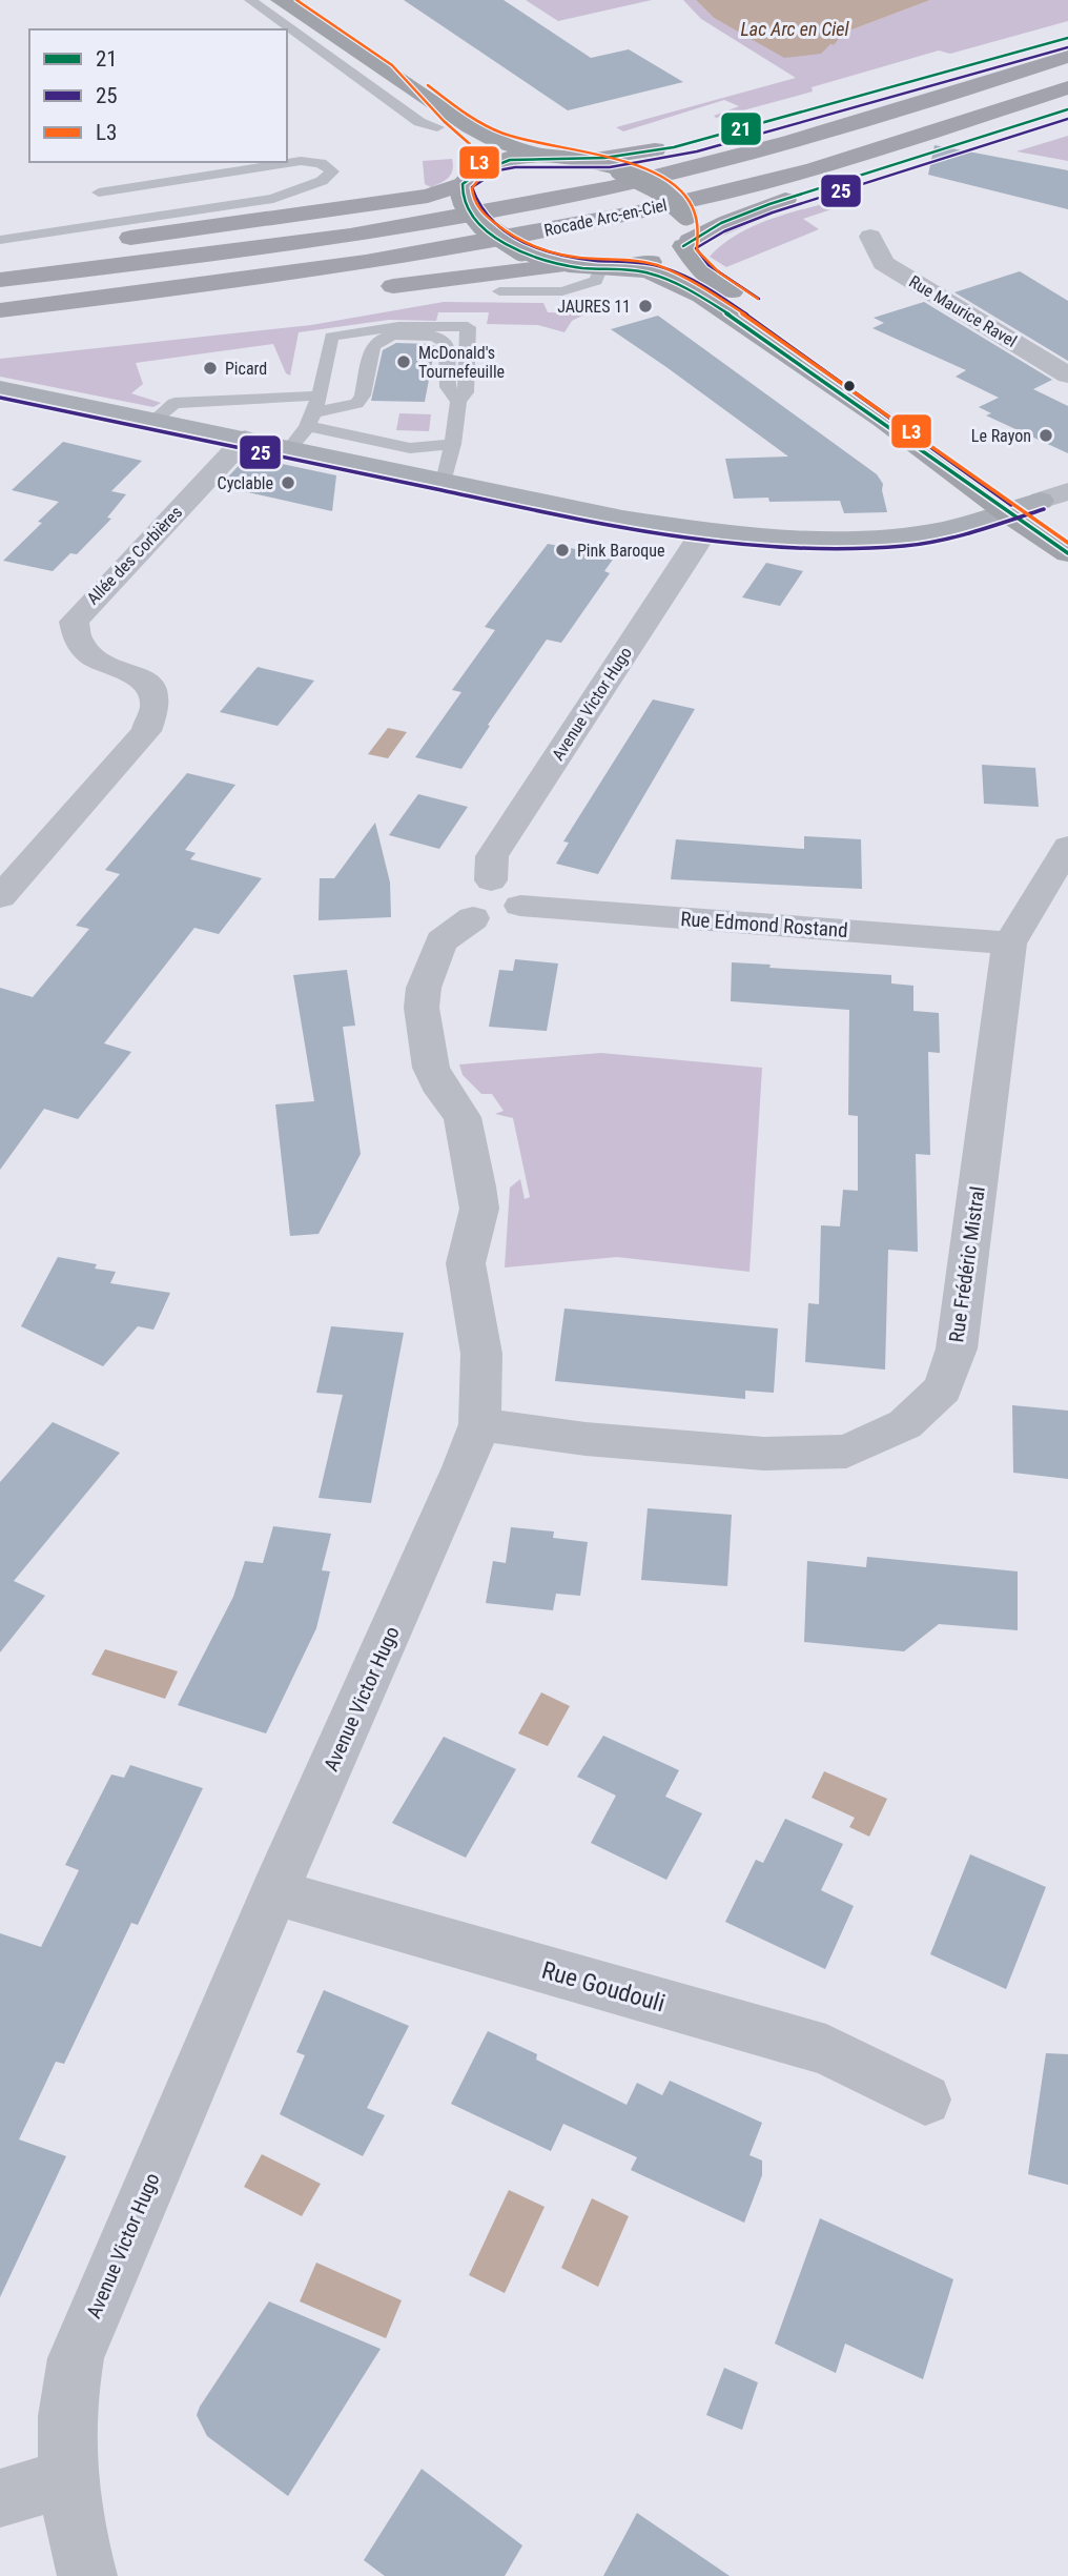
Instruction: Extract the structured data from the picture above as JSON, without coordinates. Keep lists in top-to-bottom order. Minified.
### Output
{"streets":{"highway":["Rocade Arc-en-Ciel"],"street":["Rue Maurice Ravel","Allée des Corbières","Avenue Victor Hugo","Rue Edmond Rostand","Rue Frédéric Mistral","Rue Goudouli"]},"crossings":[["Avenue Victor Hugo","Rue Edmond Rostand"],["Avenue Victor Hugo","Rue Frédéric Mistral"],["Avenue Victor Hugo","Rue Goudouli"],["Rue Edmond Rostand","Rue Frédéric Mistral"]],"water":["Lac Arc en Ciel"],"places":["JAURES 11","McDonald's Tournefeuille","Picard","Le Rayon","Cyclable","Pink Baroque"],"lines":["transit line L3","transit line 21","transit line 25"],"legend":["21","25","L3"]}
